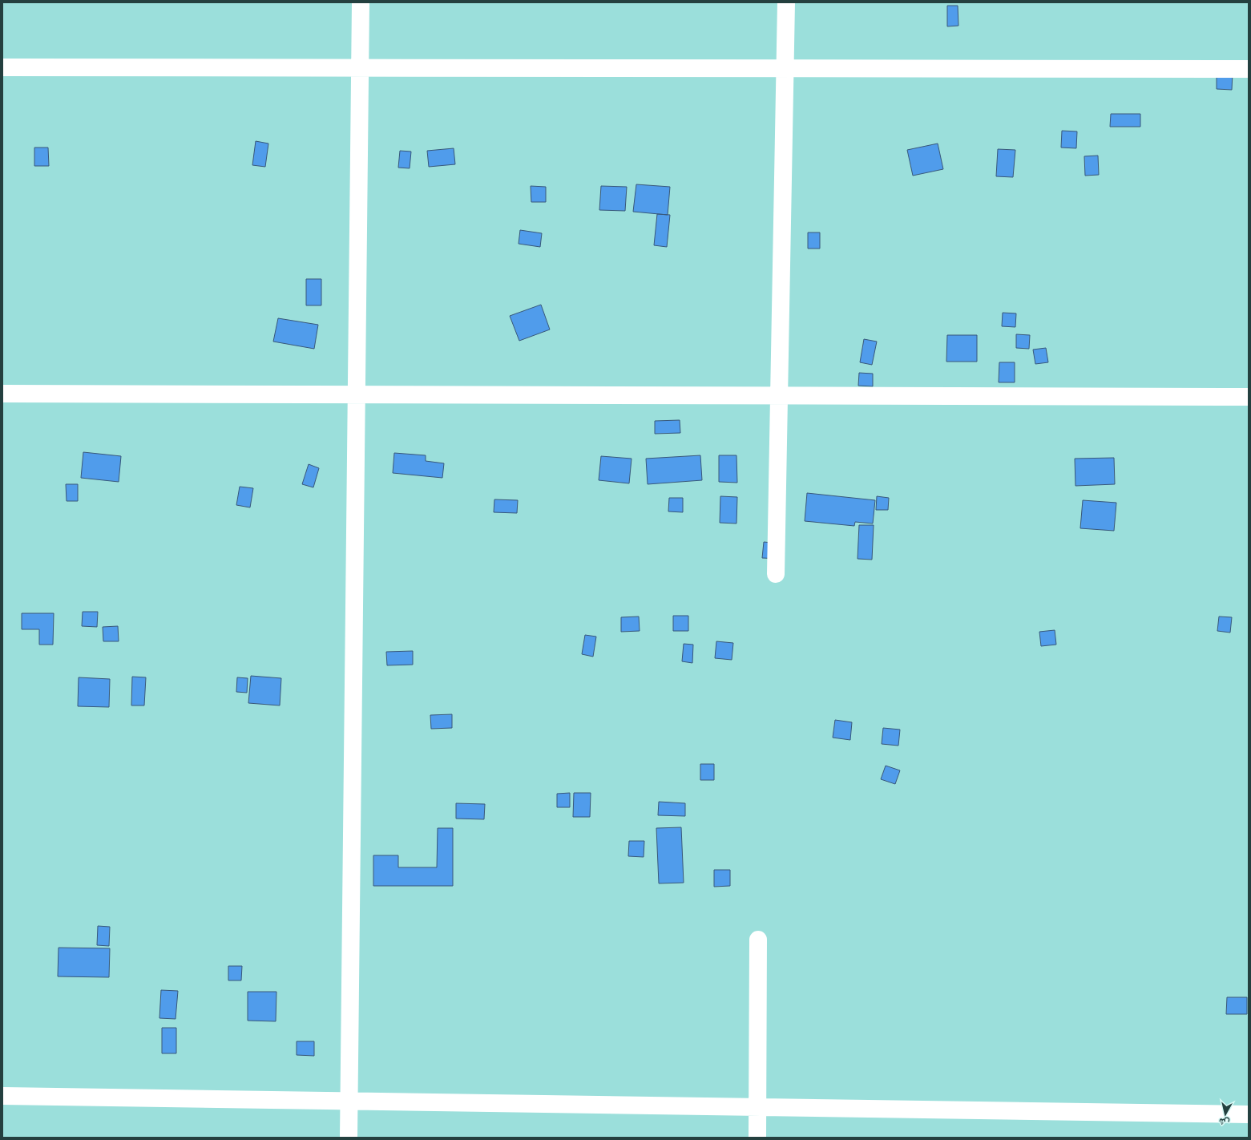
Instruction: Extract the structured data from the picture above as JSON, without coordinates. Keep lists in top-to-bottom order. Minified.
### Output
{"north":"bottom"}
